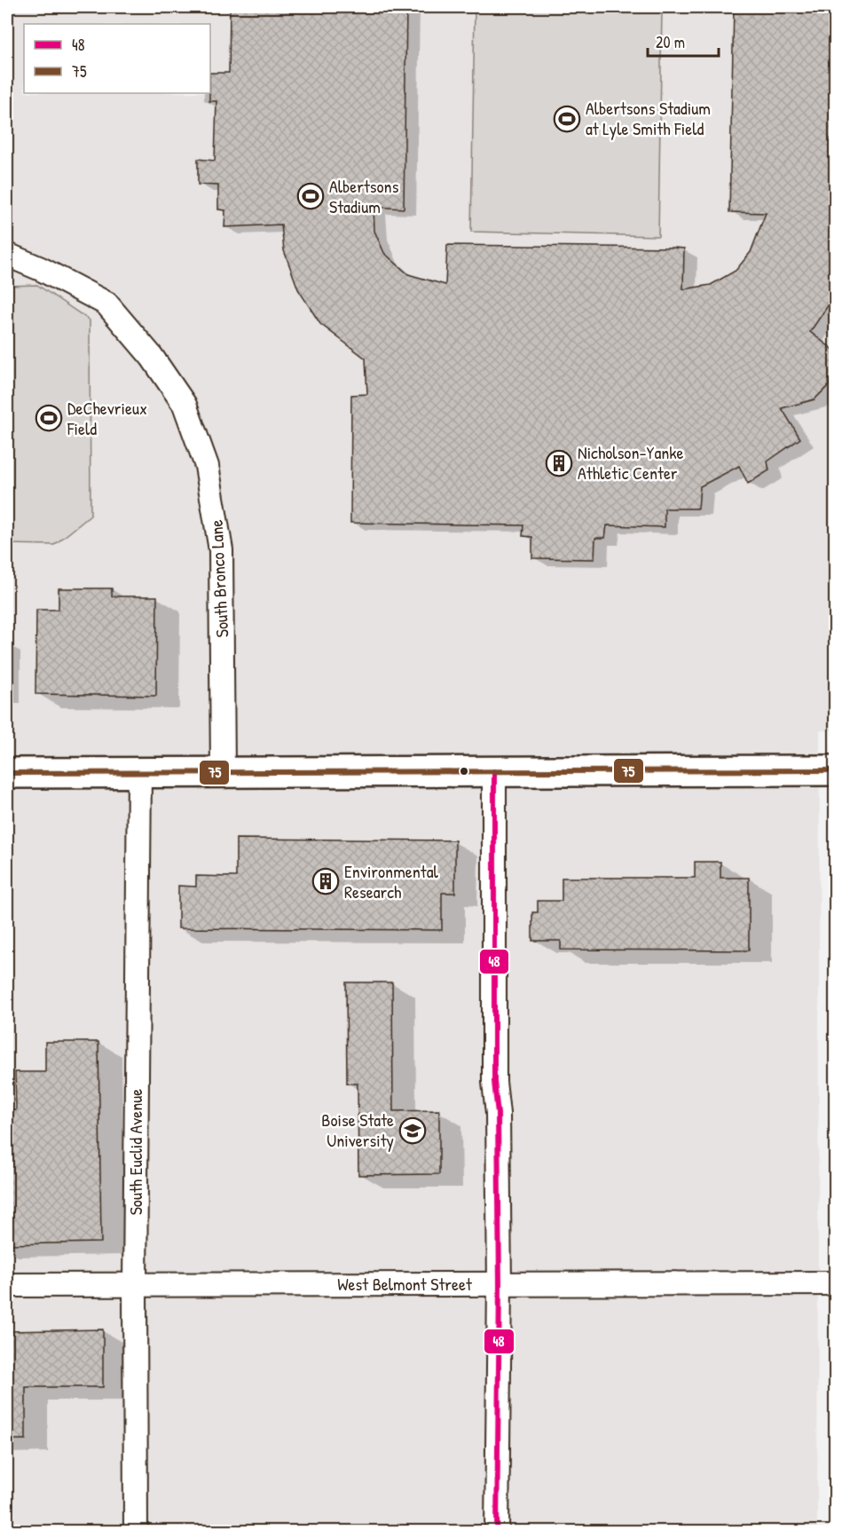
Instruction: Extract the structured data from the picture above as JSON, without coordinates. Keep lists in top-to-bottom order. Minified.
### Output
{"streets":{"street":["South Bronco Lane","South Euclid Avenue","West Belmont Street"]},"crossings":[["South Euclid Avenue","West Belmont Street"]],"places":{"sports":["Albertsons Stadium at Lyle Smith Field","Albertsons Stadium","DeChevrieux Field"],"building":["Nicholson-Yanke Athletic Center","Environmental Research"],"school or university":["Boise State University"]},"lines":["transit line 75","transit line 48"],"legend":["48","75"],"scale_bar":"20 m"}
